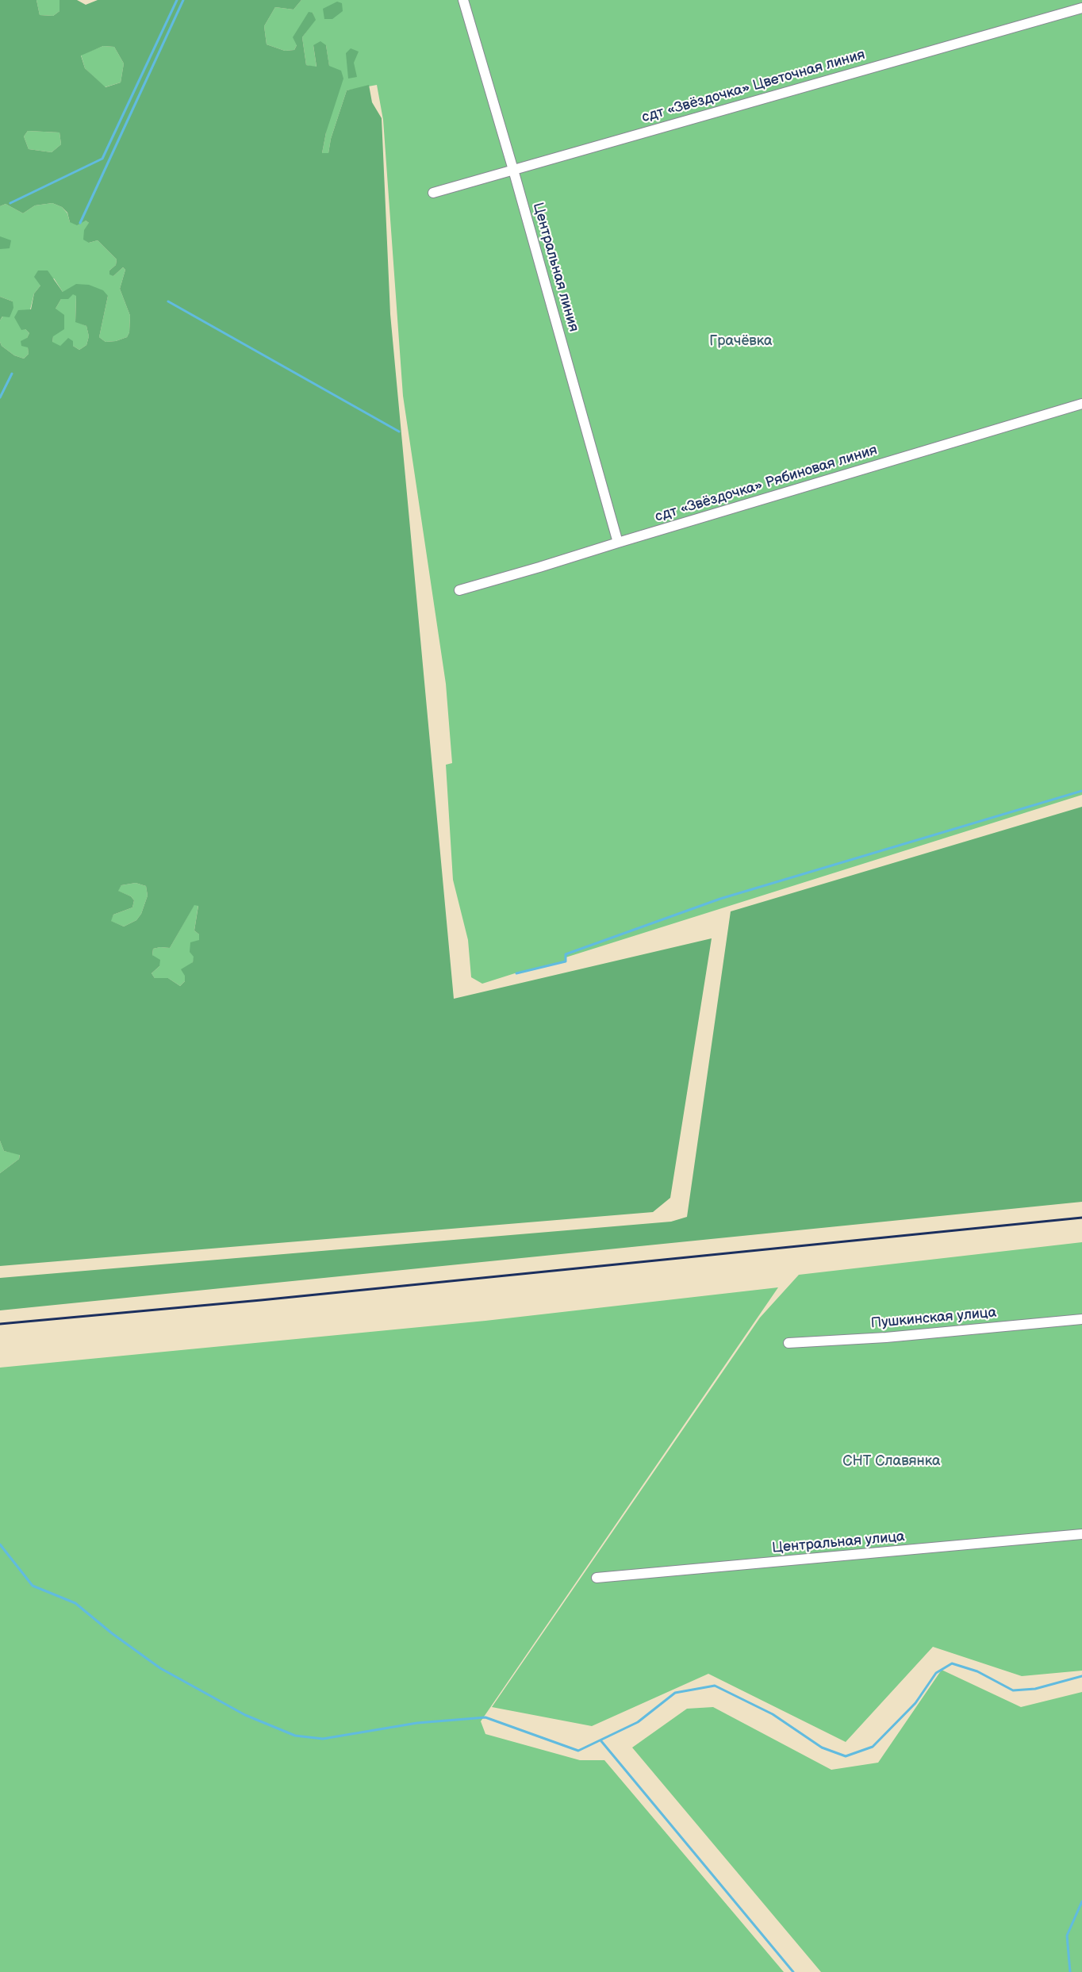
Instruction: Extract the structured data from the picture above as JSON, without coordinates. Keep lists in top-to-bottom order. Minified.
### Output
{"streets":{"street":["сдт «Звёздочка» Цветочная линия","Центральная линия","сдт «Звёздочка» Рябиновая линия","Пушкинская улица","Центральная улица"]},"crossings":[["сдт «Звёздочка» Цветочная линия","Центральная линия"],["Центральная линия","сдт «Звёздочка» Рябиновая линия"]],"parks":["Грачёвка","СНТ Славянка"]}
